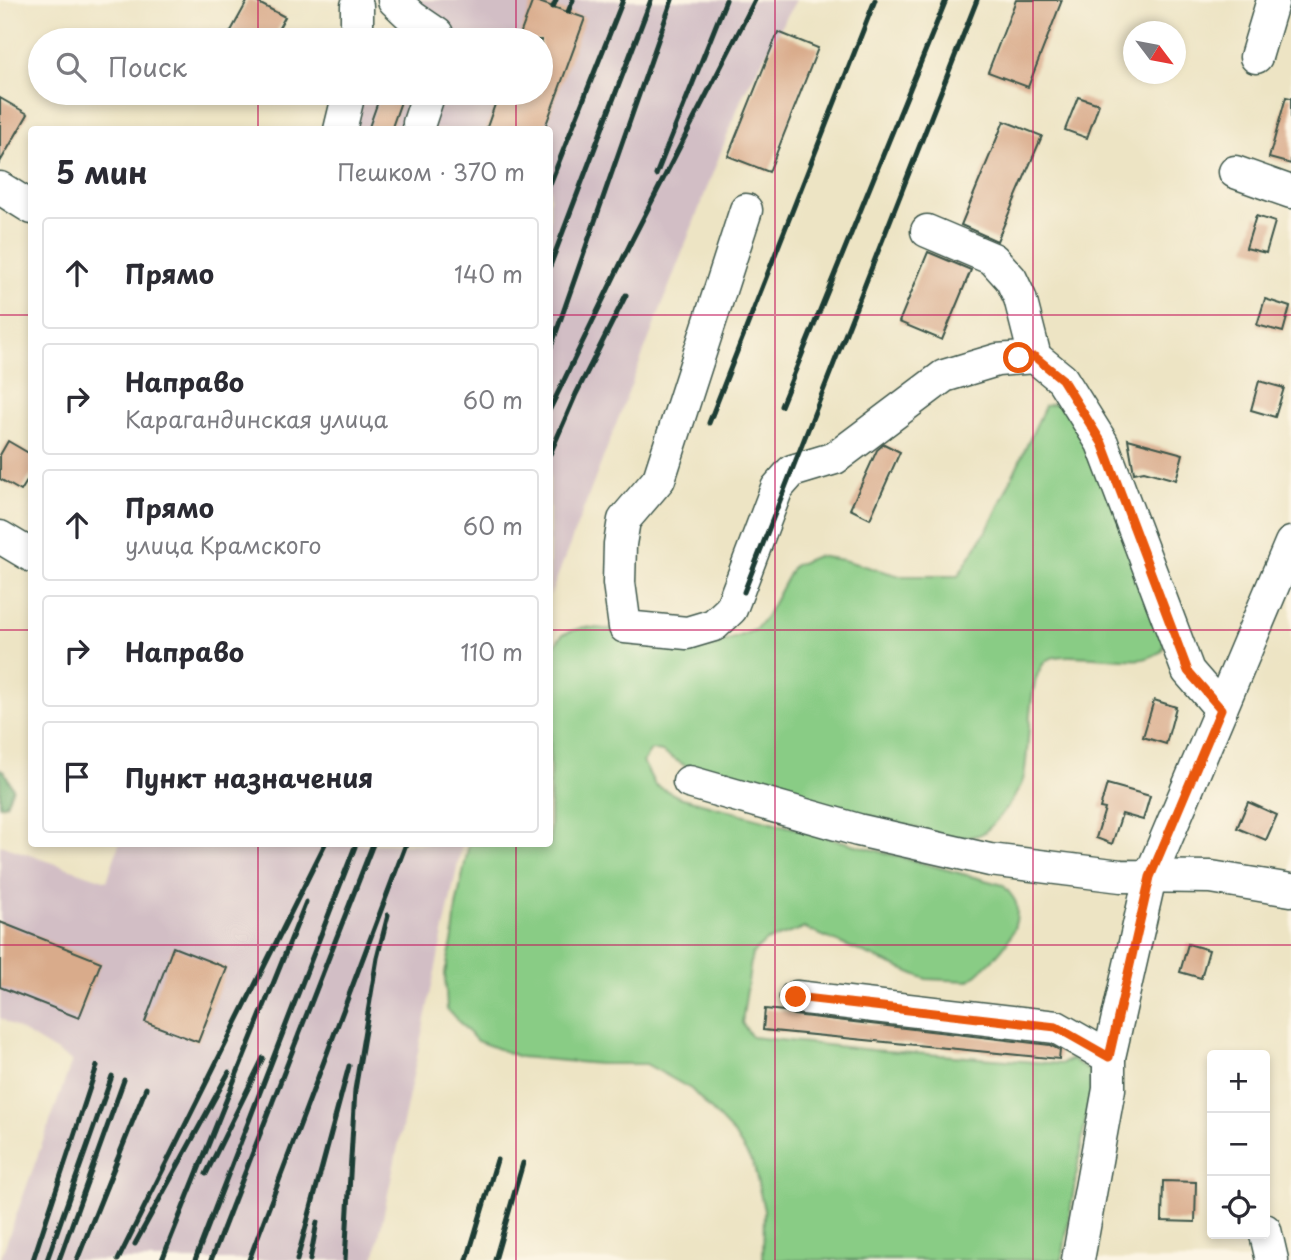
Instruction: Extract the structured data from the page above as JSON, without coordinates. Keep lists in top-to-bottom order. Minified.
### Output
{"north":"bottom right","page":{"search":"Поиск","heading":["5 мин","Пешком · 370 m"],"list":[["Прямо","140 m"],["Направо","Карагандинская улица","60 m"],["Прямо","улица Крамского","60 m"],["Направо","110 m"],"Пункт назначения"],"map_buttons":["+","−"]}}
